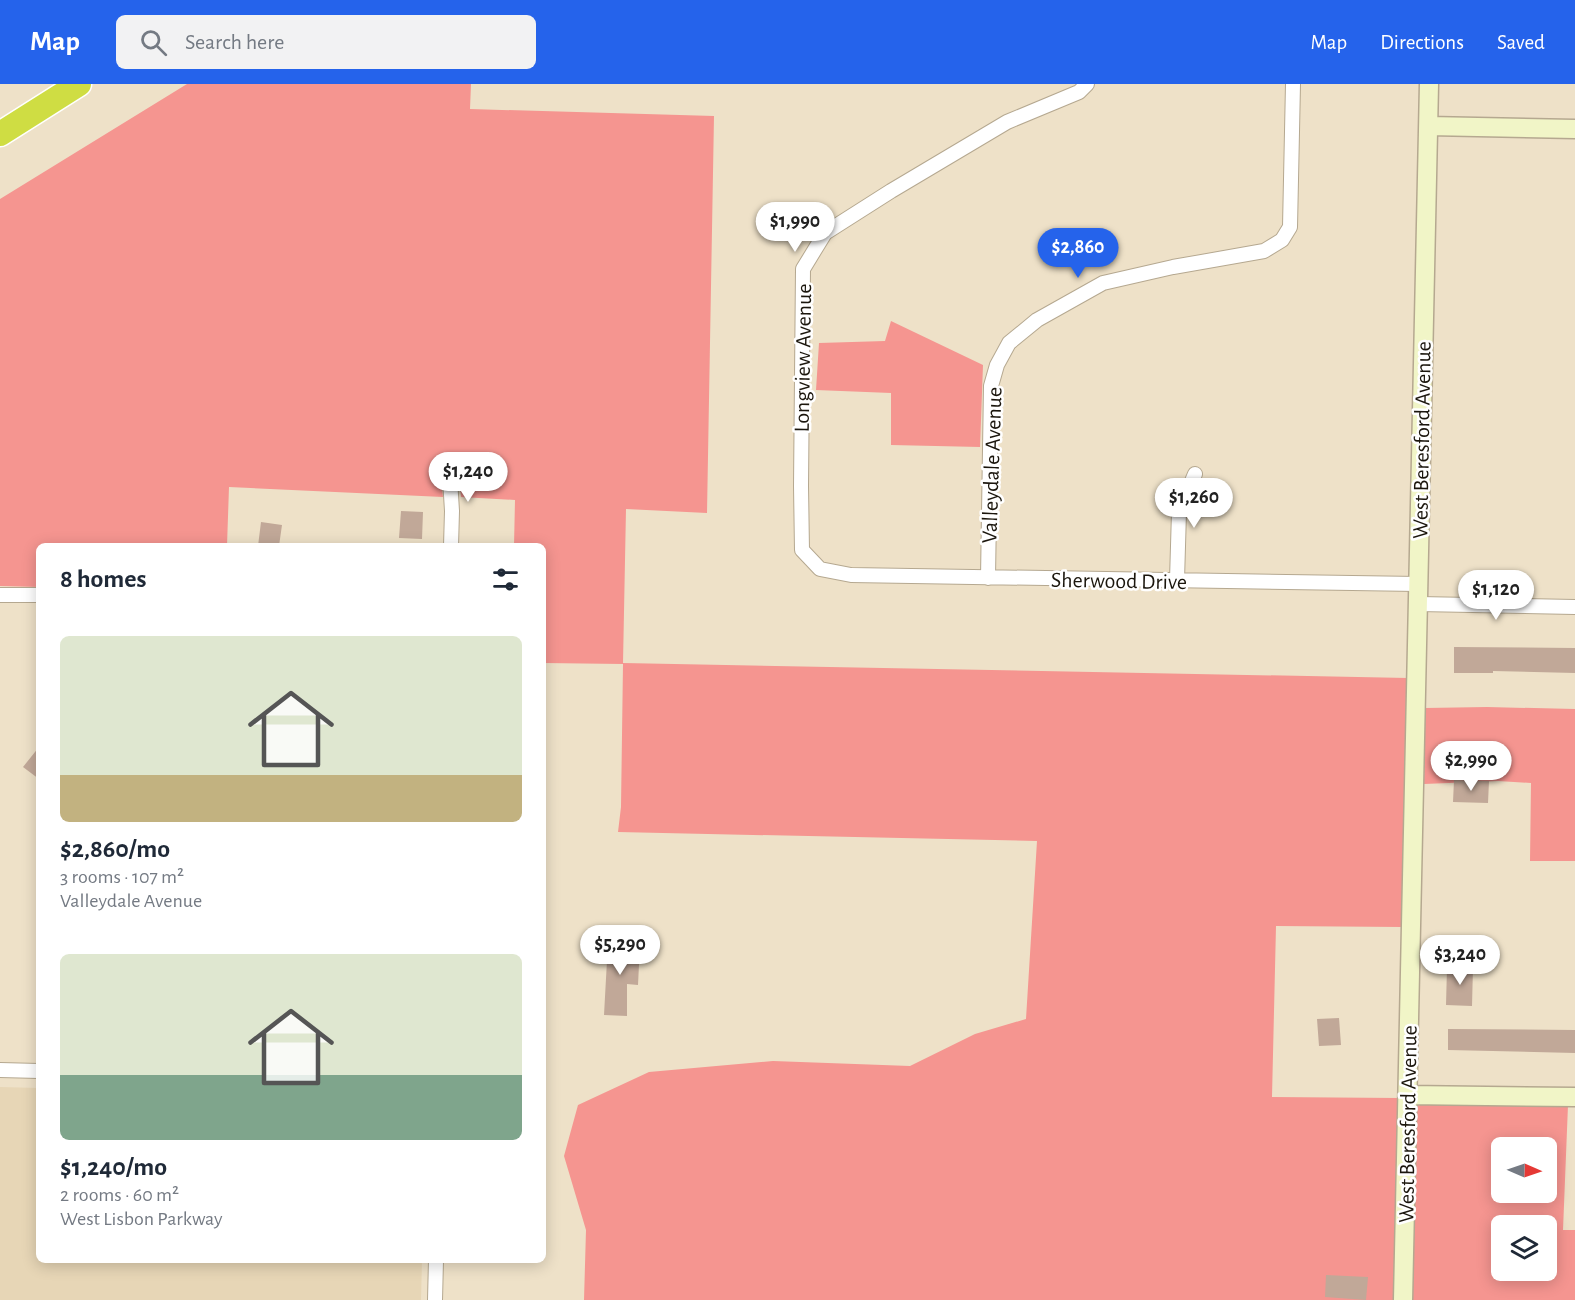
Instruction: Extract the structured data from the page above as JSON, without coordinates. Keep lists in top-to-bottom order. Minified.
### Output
{"streets":{"street":["Longview Avenue","West Beresford Avenue","Valleydale Avenue","Sherwood Drive"]},"crossings":[["Longview Avenue","Sherwood Drive"],["West Beresford Avenue","Sherwood Drive"],["Valleydale Avenue","Sherwood Drive"]],"north":"right","page":{"header":"Map","search":"Search here","nav":["Map","Directions","Saved"],"price":["$1,990","$2,860","$1,240","$1,260","$1,120","$2,990","$5,290","$3,240"],"heading":"8 homes","list":[{"name":"$2,860/mo","note":"3 rooms · 107 m² · Valleydale Avenue"},{"name":"$1,240/mo","note":"2 rooms · 60 m² · West Lisbon Parkway"}]}}
